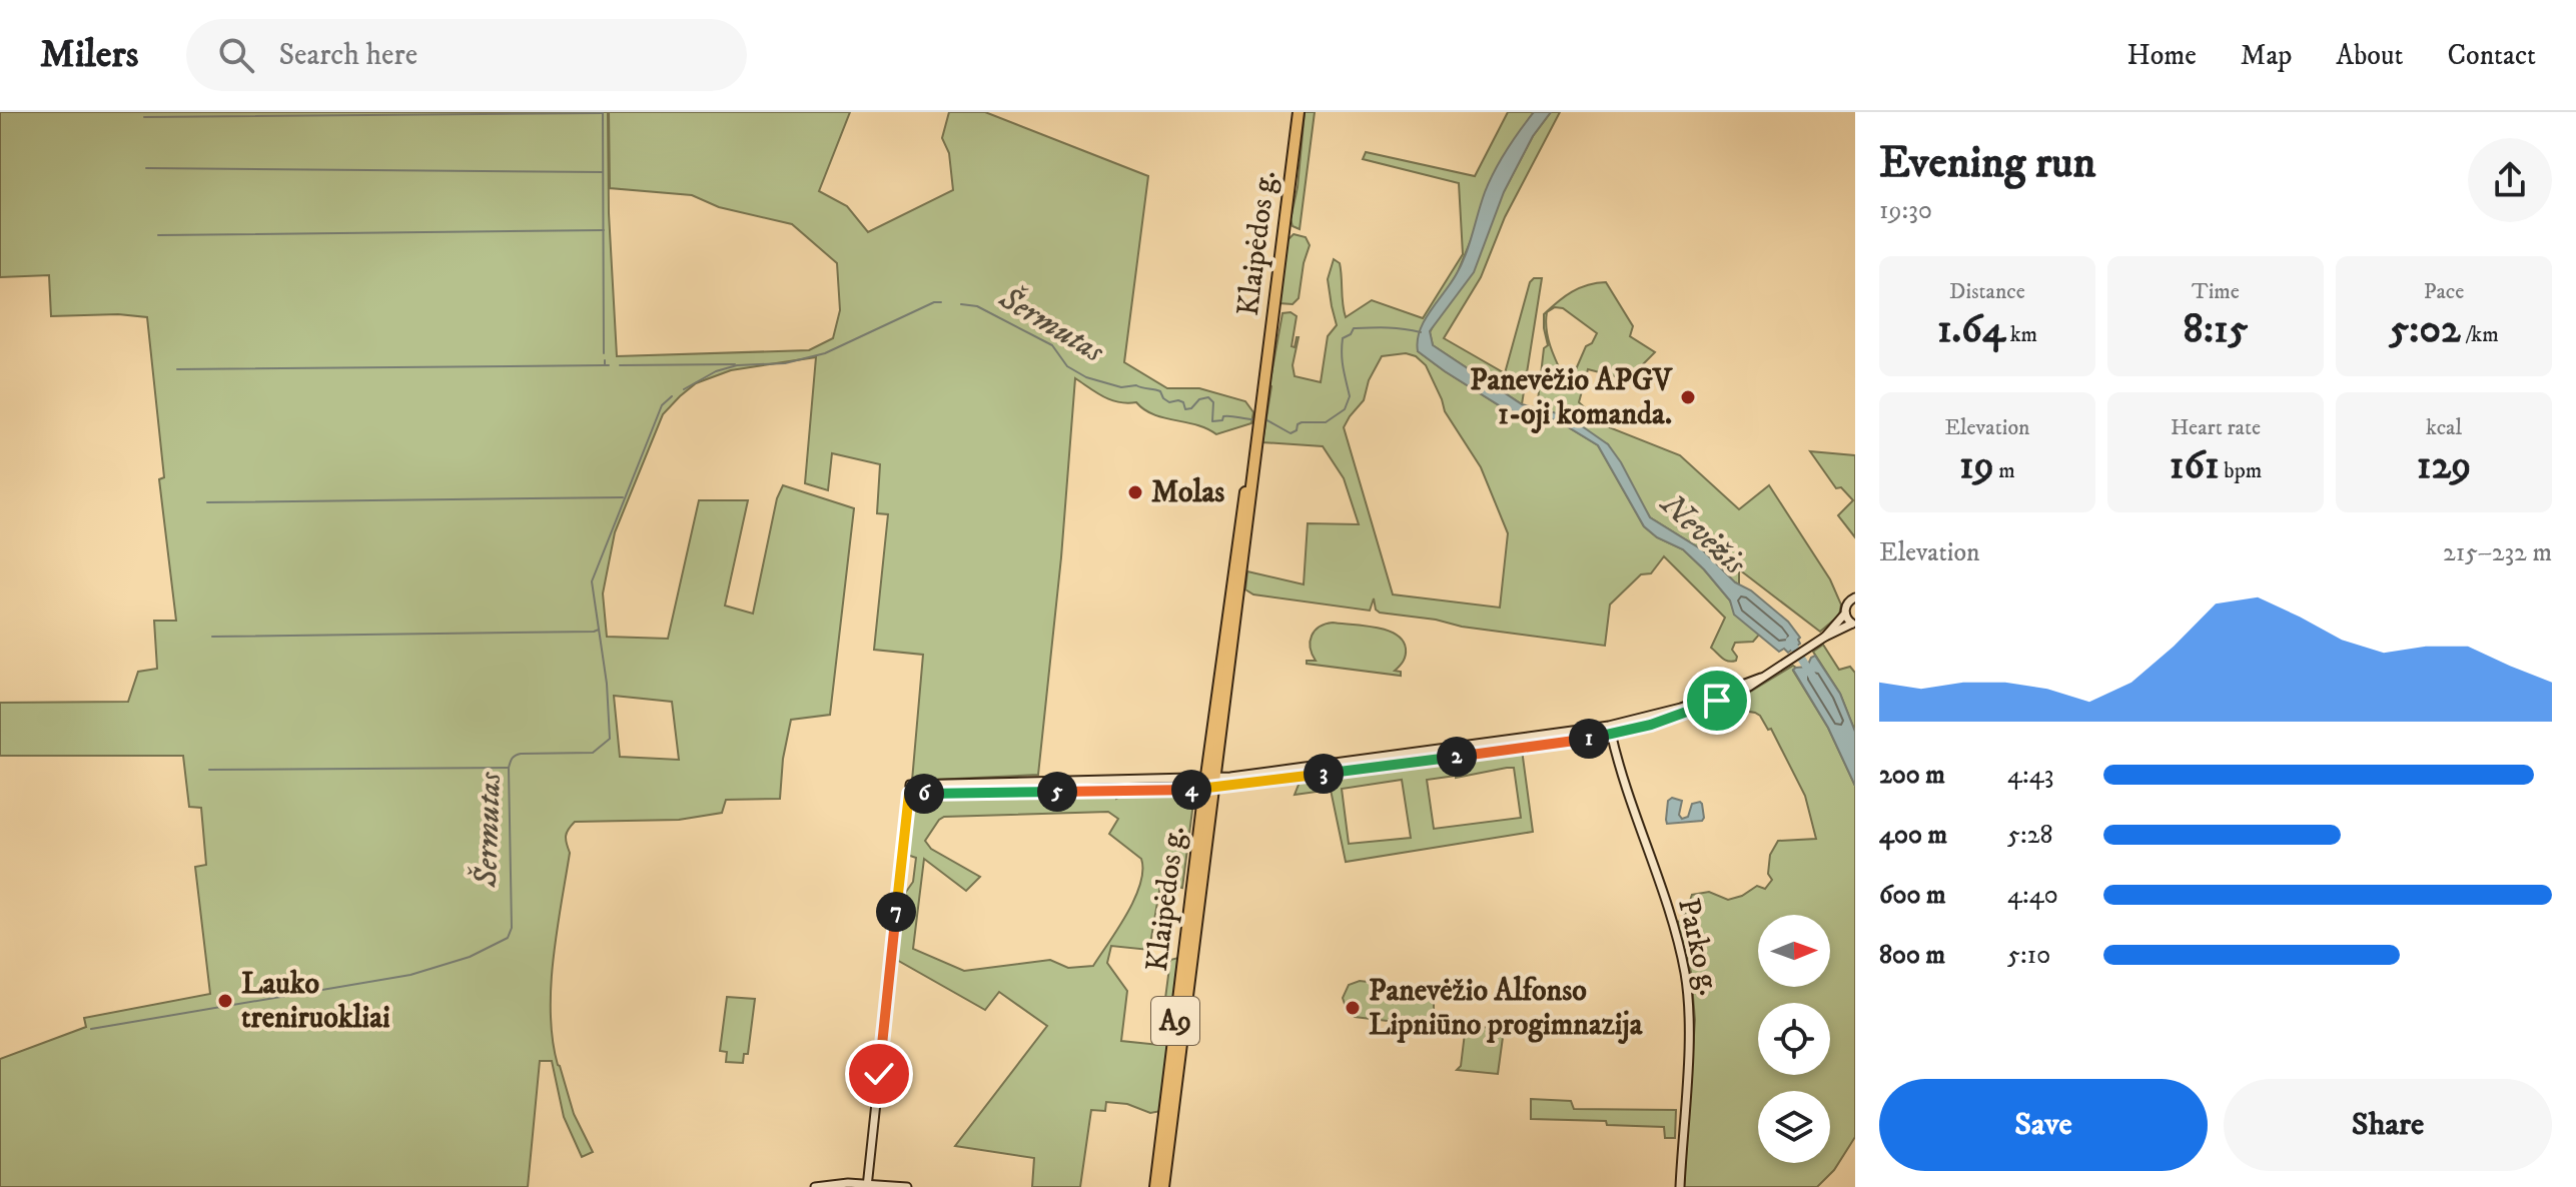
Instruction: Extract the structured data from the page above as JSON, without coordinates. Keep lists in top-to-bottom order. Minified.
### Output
{"streets":{"highway":["Klaipėdos g.","A9"],"main road":["Parko g."]},"water":["Šermutas","Nevėžis"],"places":["Panevėžio APGV 1-oji komanda.","Molas","Lauko treniruokliai","Panevėžio Alfonso Lipniūno progimnazija"],"north":"right","page":{"header":"Milers","search":"Search here","nav":["Home","Map","About","Contact"],"heading":["Evening run","19:30"],"stats":[["Distance","1.64 km"],["Time","8:15"],["Pace","5:02 /km"],["Elevation","19 m"],["Heart rate","161 bpm"],["kcal","129"]],"chart":["Elevation","215–232 m"],"pins":["1","2","3","4","5","6","7"],"list":[{"name":"200 m","note":"4:43"},{"name":"400 m","note":"5:28"},{"name":"600 m","note":"4:40"},{"name":"800 m","note":"5:10"}],"buttons":["Save","Share"]}}
